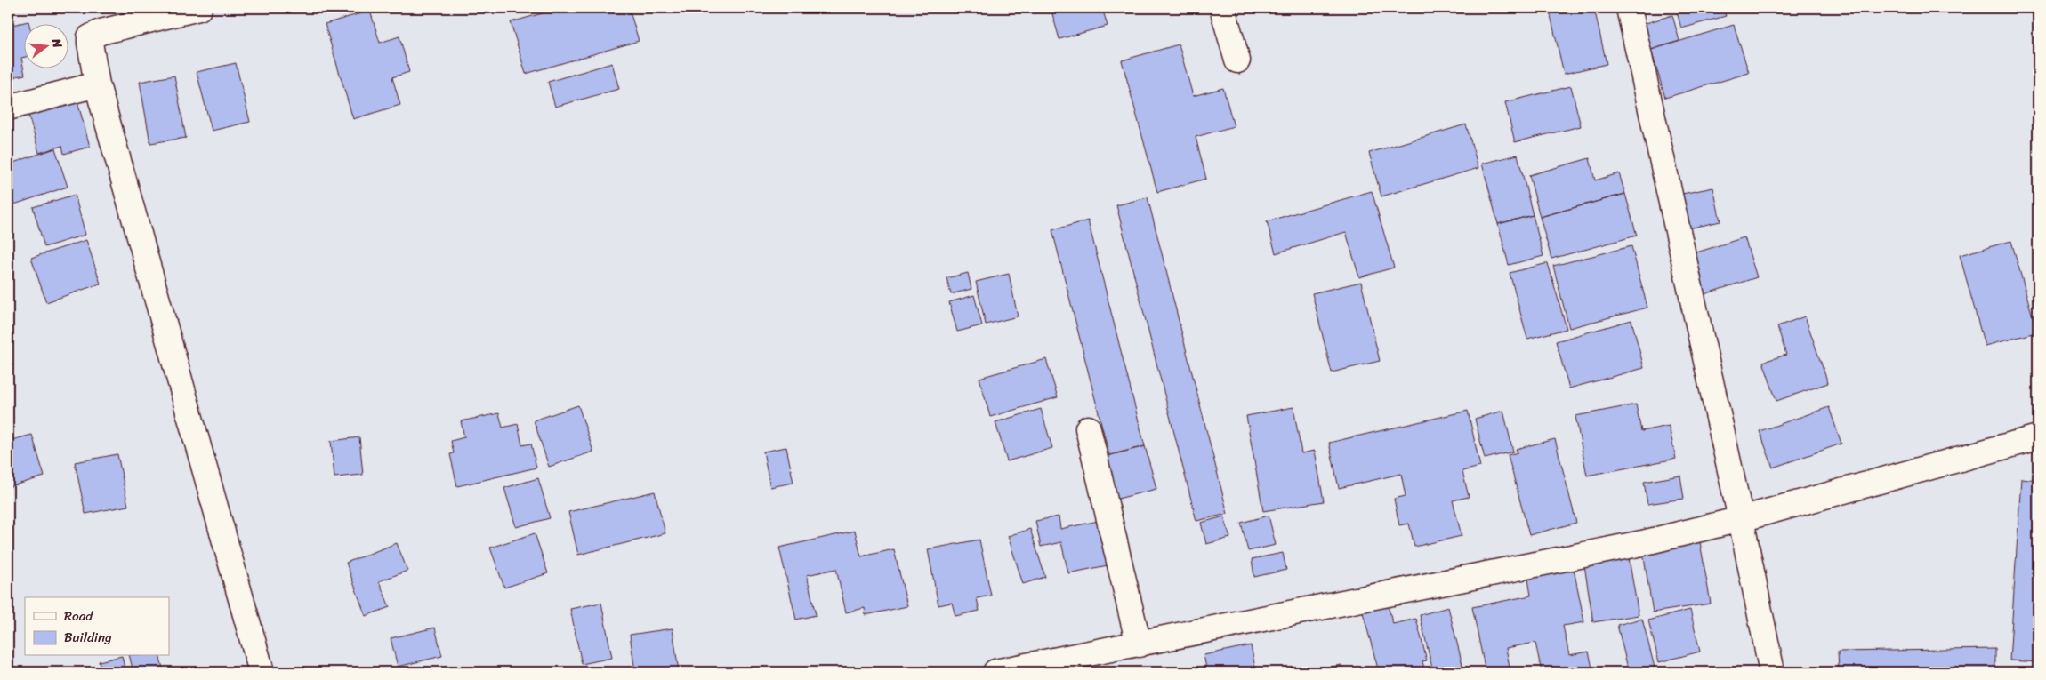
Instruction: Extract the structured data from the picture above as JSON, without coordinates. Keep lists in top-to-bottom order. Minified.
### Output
{"legend":["Road","Building"],"north":"right"}
